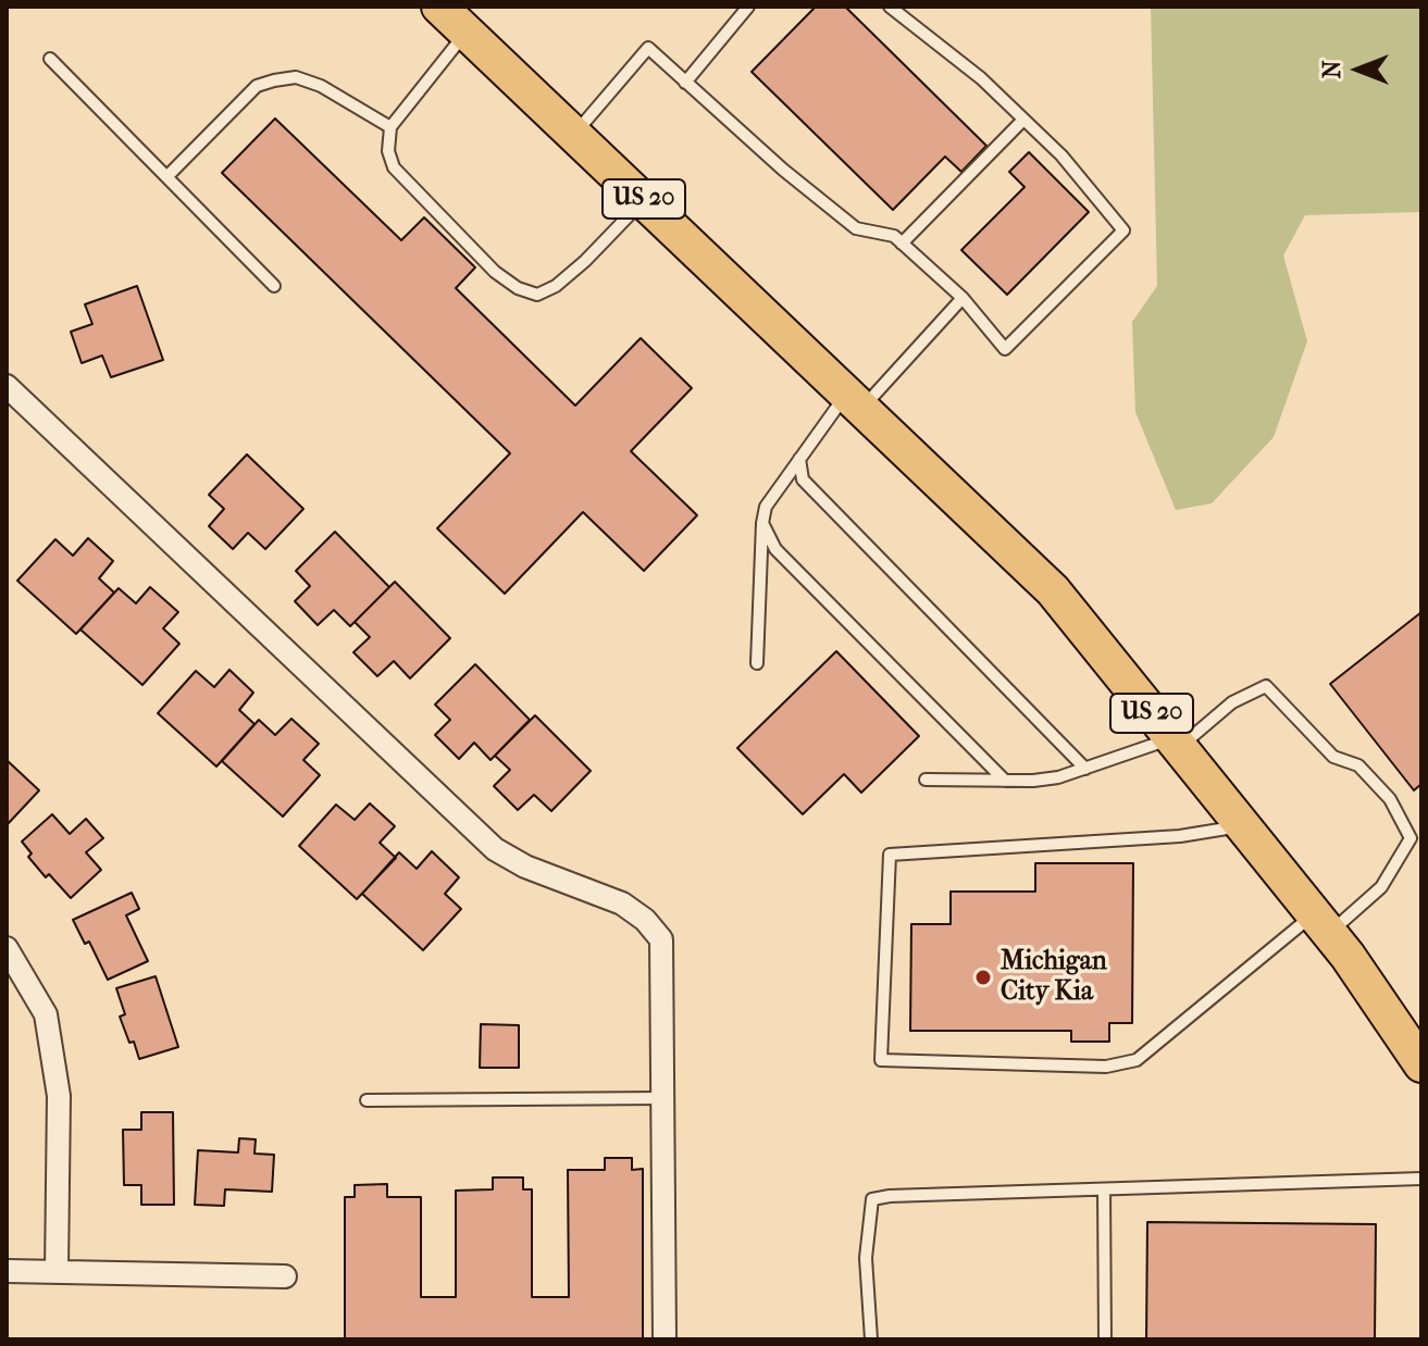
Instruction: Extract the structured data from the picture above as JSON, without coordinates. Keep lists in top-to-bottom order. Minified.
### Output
{"streets":{"main road":["US 20"]},"places":["Michigan City Kia"],"north":"left"}
